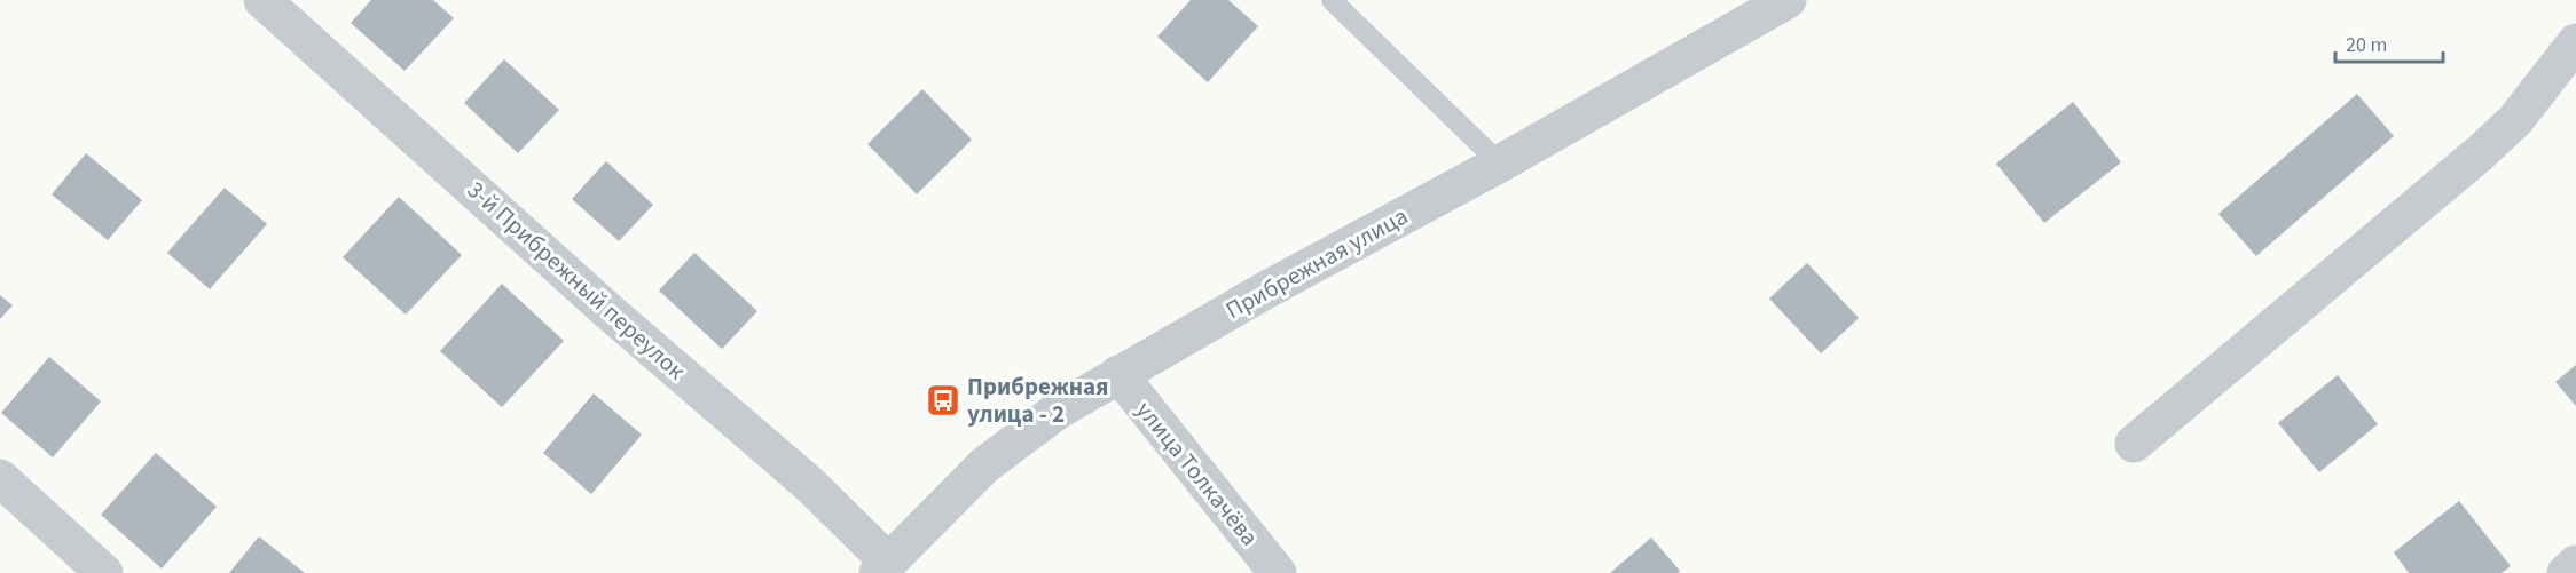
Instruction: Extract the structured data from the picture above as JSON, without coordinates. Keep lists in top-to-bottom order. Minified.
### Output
{"streets":{"street":["Прибрежная улица","3-й Прибрежный переулок","улица Толкачёва"]},"crossings":[["Прибрежная улица","3-й Прибрежный переулок"],["Прибрежная улица","улица Толкачёва"]],"places":{"bus stop":["Прибрежная улица - 2"]},"scale_bar":"20 m"}
